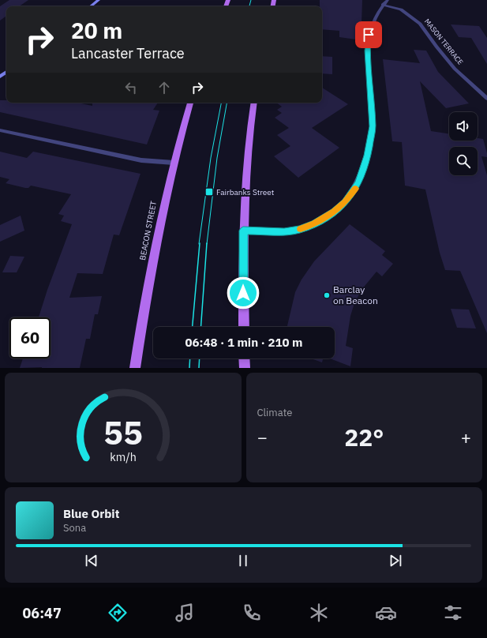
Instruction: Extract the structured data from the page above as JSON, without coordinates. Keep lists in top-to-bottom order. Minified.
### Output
{"streets":{"main road":["BEACON STREET"],"street":["MASON TERRACE"]},"places":{"transit":["Fairbanks Street"],"other":["Barclay on Beacon"]},"page":{"turn":["20 m","Lancaster Terrace"],"limit":"60","trip":"06:48 · 1 min · 210 m","tile":"Climate","heat":["−","22°","+"],"song":["Blue Orbit","Sona"],"tabs":"06:47","gauge":["55","km/h"]}}
